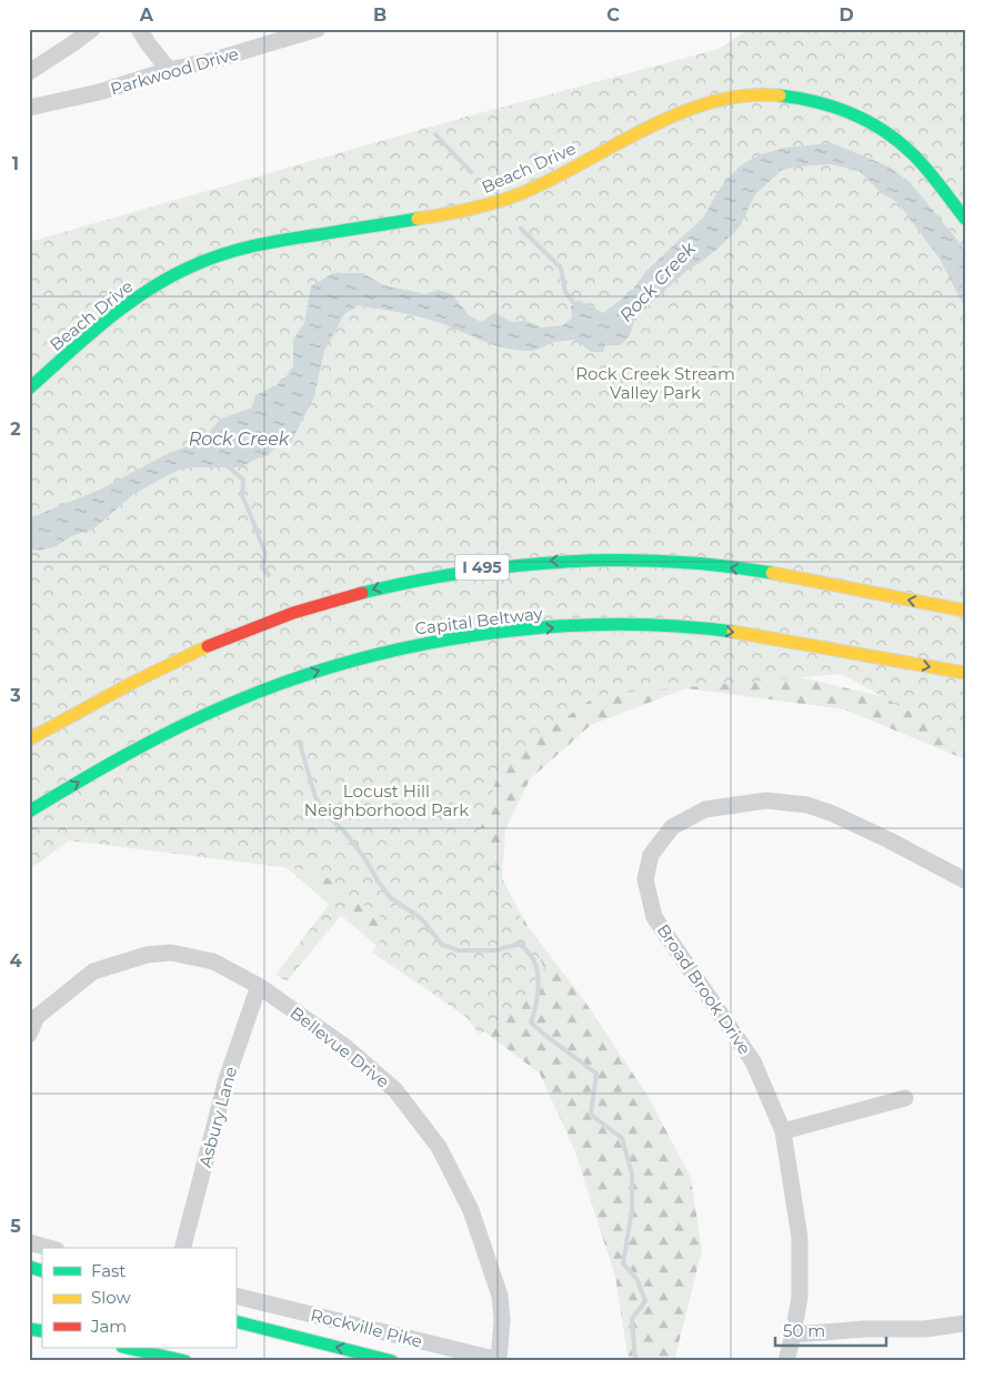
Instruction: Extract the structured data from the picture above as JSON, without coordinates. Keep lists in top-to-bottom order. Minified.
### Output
{"streets":{"main road":["Beach Drive","I 495","Capital Beltway","Rockville Pike"],"street":["Parkwood Drive","Broad Brook Drive","Bellevue Drive","Asbury Lane"]},"crossings":[["Bellevue Drive","Asbury Lane"],["Bellevue Drive","Rockville Pike"]],"water":["Rock Creek"],"parks":["Rock Creek Stream Valley Park","Locust Hill Neighborhood Park"],"legend":["Fast","Slow","Jam"],"scale_bar":"50 m","grid":{"columns":["A","B","C","D"],"rows":["1","2","3","4","5"]}}
